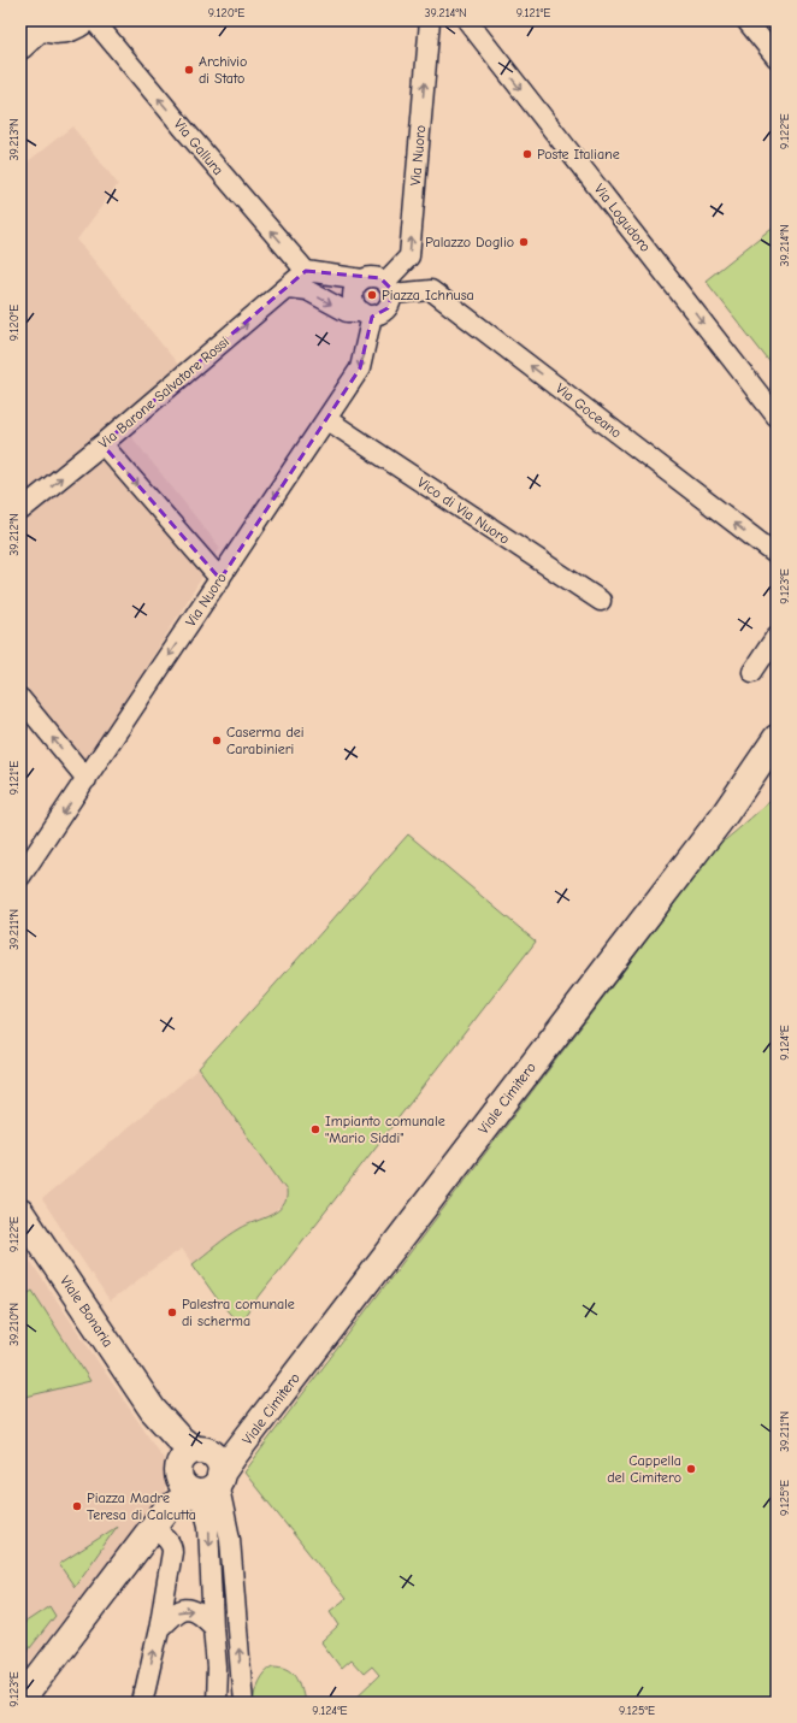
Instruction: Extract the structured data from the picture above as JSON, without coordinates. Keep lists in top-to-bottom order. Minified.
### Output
{"streets":{"main road":["Viale Cimitero","Viale Bonaria"],"street":["Via Gallura","Via Nuoro","Via Logudoro","Via Barone Salvatore Rossi","Via Goceano","Vico di Via Nuoro"]},"crossings":[["Via Gallura","Via Barone Salvatore Rossi"],["Via Nuoro","Via Goceano"],["Via Nuoro","Vico di Via Nuoro"],["Viale Cimitero","Viale Bonaria"]],"one_way":["Via Gallura","Via Logudoro","Via Barone Salvatore Rossi","Via Goceano"],"places":["Archivio di Stato","Poste Italiane","Palazzo Doglio","Piazza Ichnusa","Caserma dei Carabinieri","Impianto comunale \"Mario Siddi\"","Palestra comunale di scherma","Cappella del Cimitero","Piazza Madre Teresa di Calcutta"],"coordinates":["9.120°E","39.214°N","9.121°E","9.122°E","39.213°N","39.212°N","9.123°E","39.211°N","9.124°E","39.210°N","9.125°E"]}
